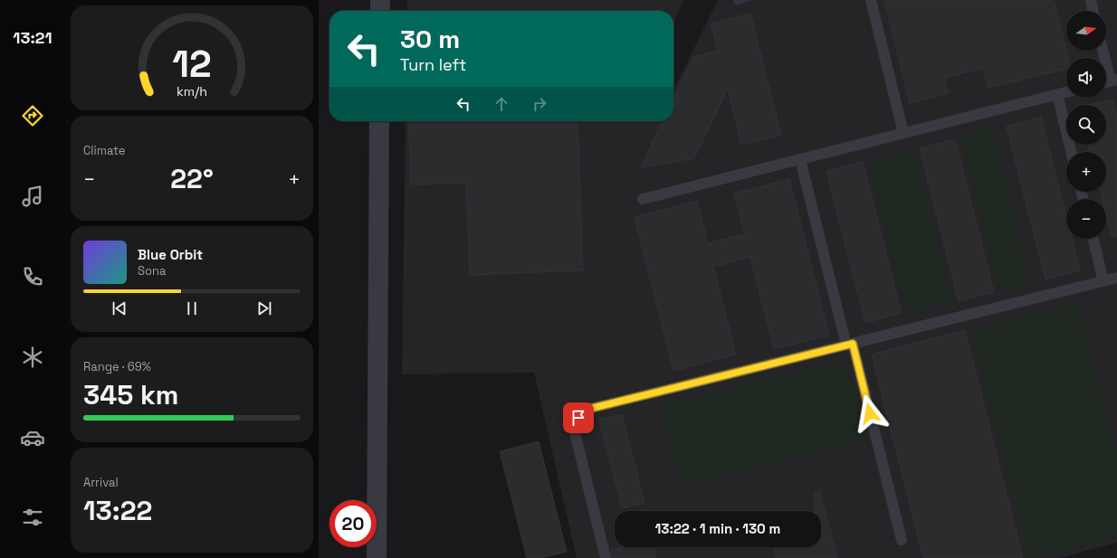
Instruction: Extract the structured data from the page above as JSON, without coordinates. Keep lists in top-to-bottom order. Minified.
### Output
{"north":"right","page":{"tabs":"13:21","map_buttons":["+","−"],"turn":["30 m","Turn left"],"tile":["Climate",["Range · 69%","345 km"],["Arrival","13:22"]],"heat":["−","22°","+"],"song":["Blue Orbit","Sona"],"limit":"20","trip":"13:22 · 1 min · 130 m","gauge":["12","km/h"]}}
